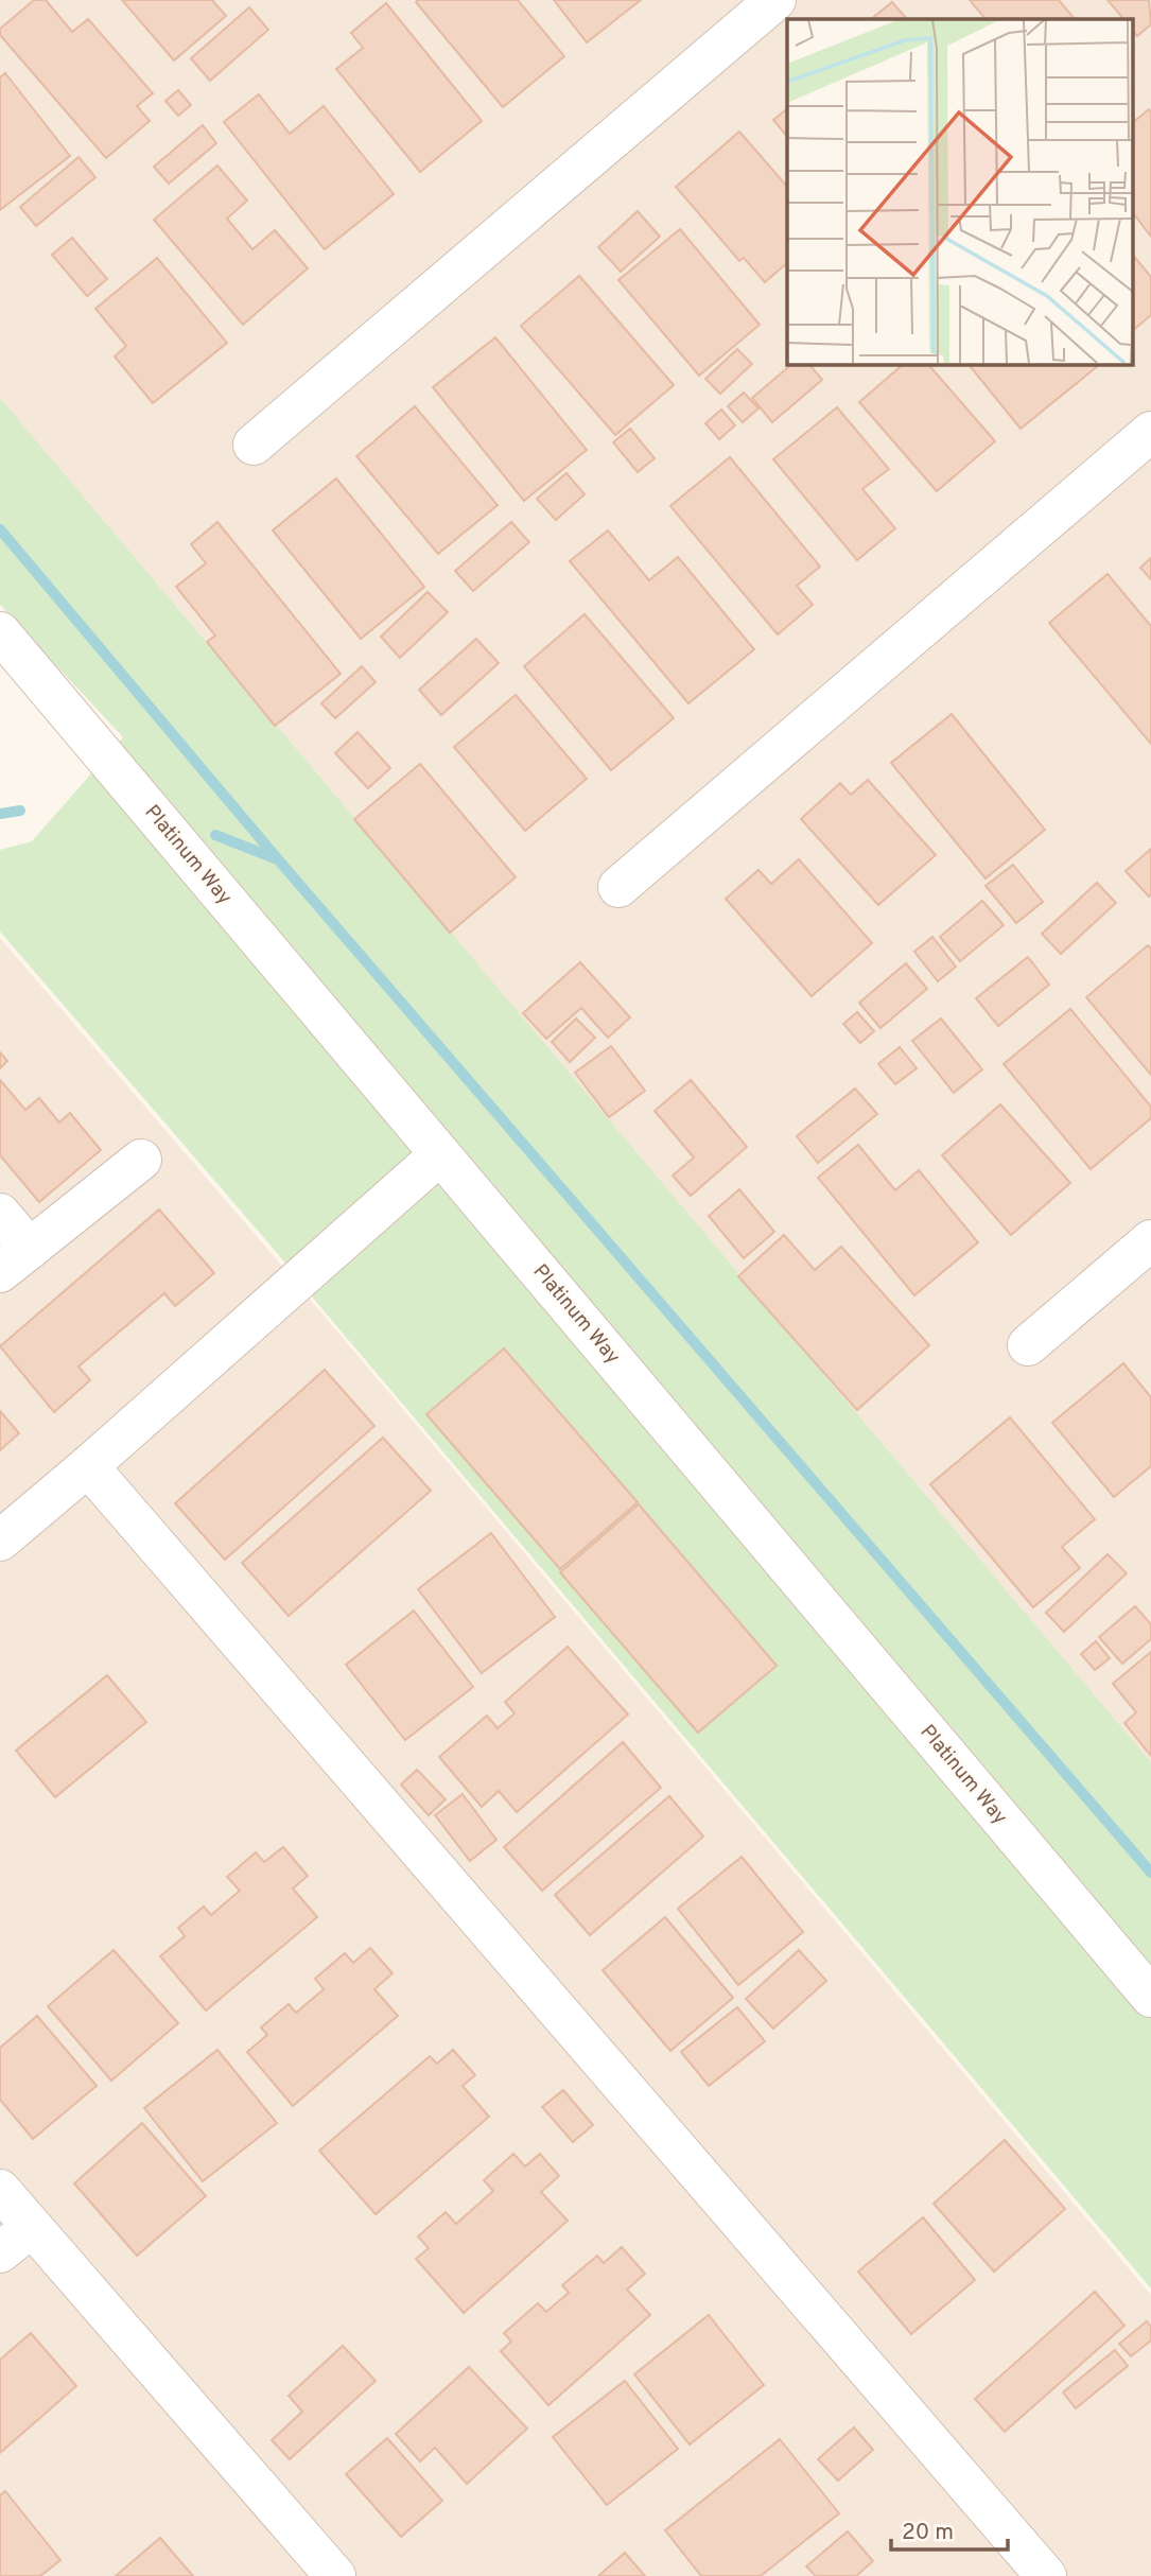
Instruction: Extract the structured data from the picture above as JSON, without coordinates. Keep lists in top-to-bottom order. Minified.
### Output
{"streets":{"street":["Platinum Way"]},"scale_bar":"20 m"}
